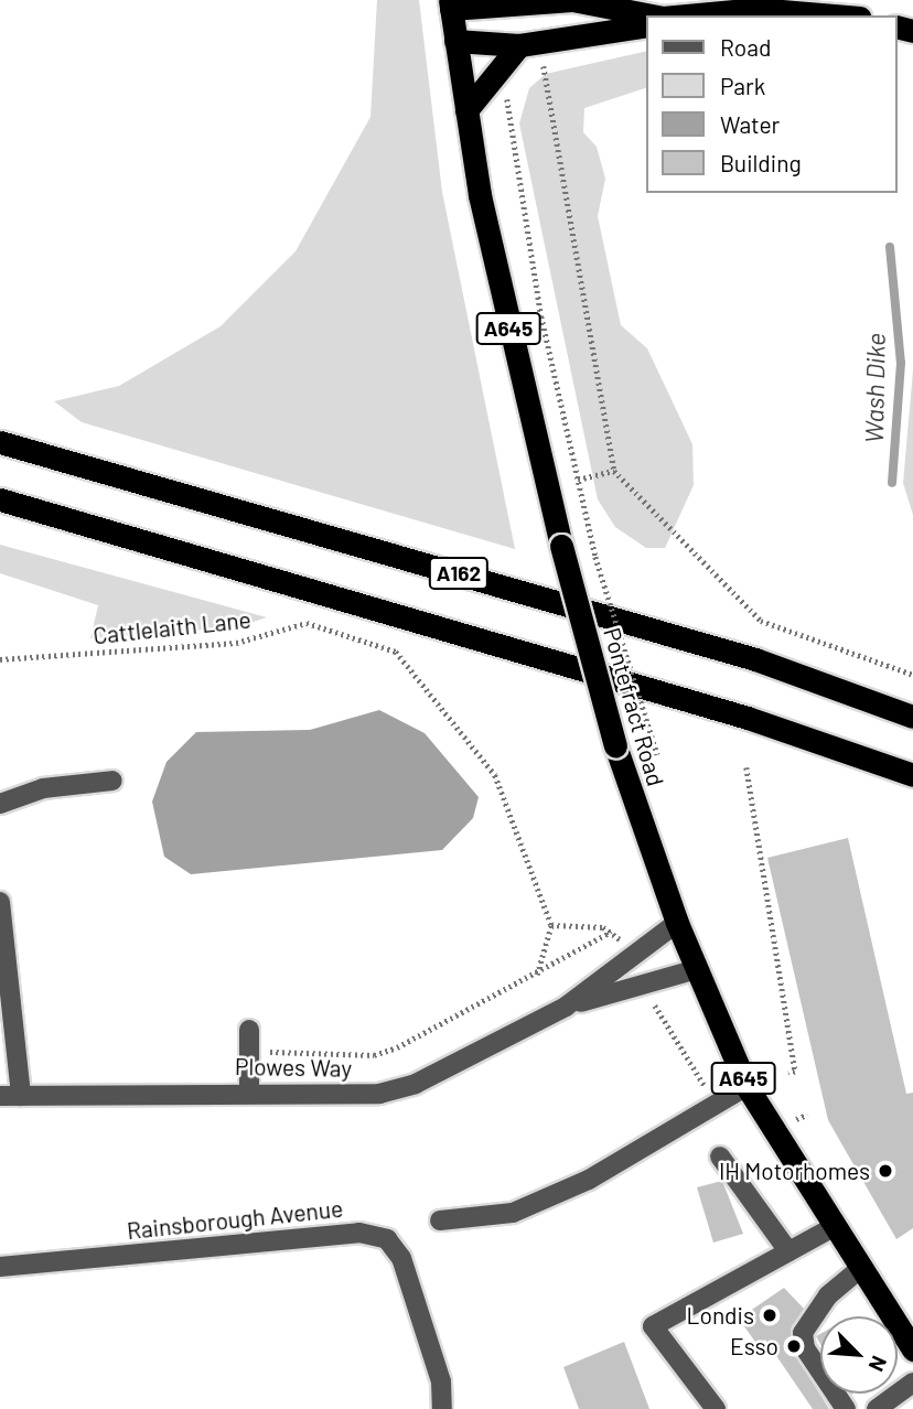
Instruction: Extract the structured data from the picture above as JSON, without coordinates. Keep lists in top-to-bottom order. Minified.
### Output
{"streets":{"highway":["A645","A162","Pontefract Road"],"street":["Plowes Way","Rainsborough Avenue"],"path":["Cattlelaith Lane"]},"crossings":[["Pontefract Road","Plowes Way"]],"water":["Wash Dike"],"places":["IH Motorhomes","Londis","Esso"],"legend":["Road","Park","Water","Building"],"north":"bottom right"}
